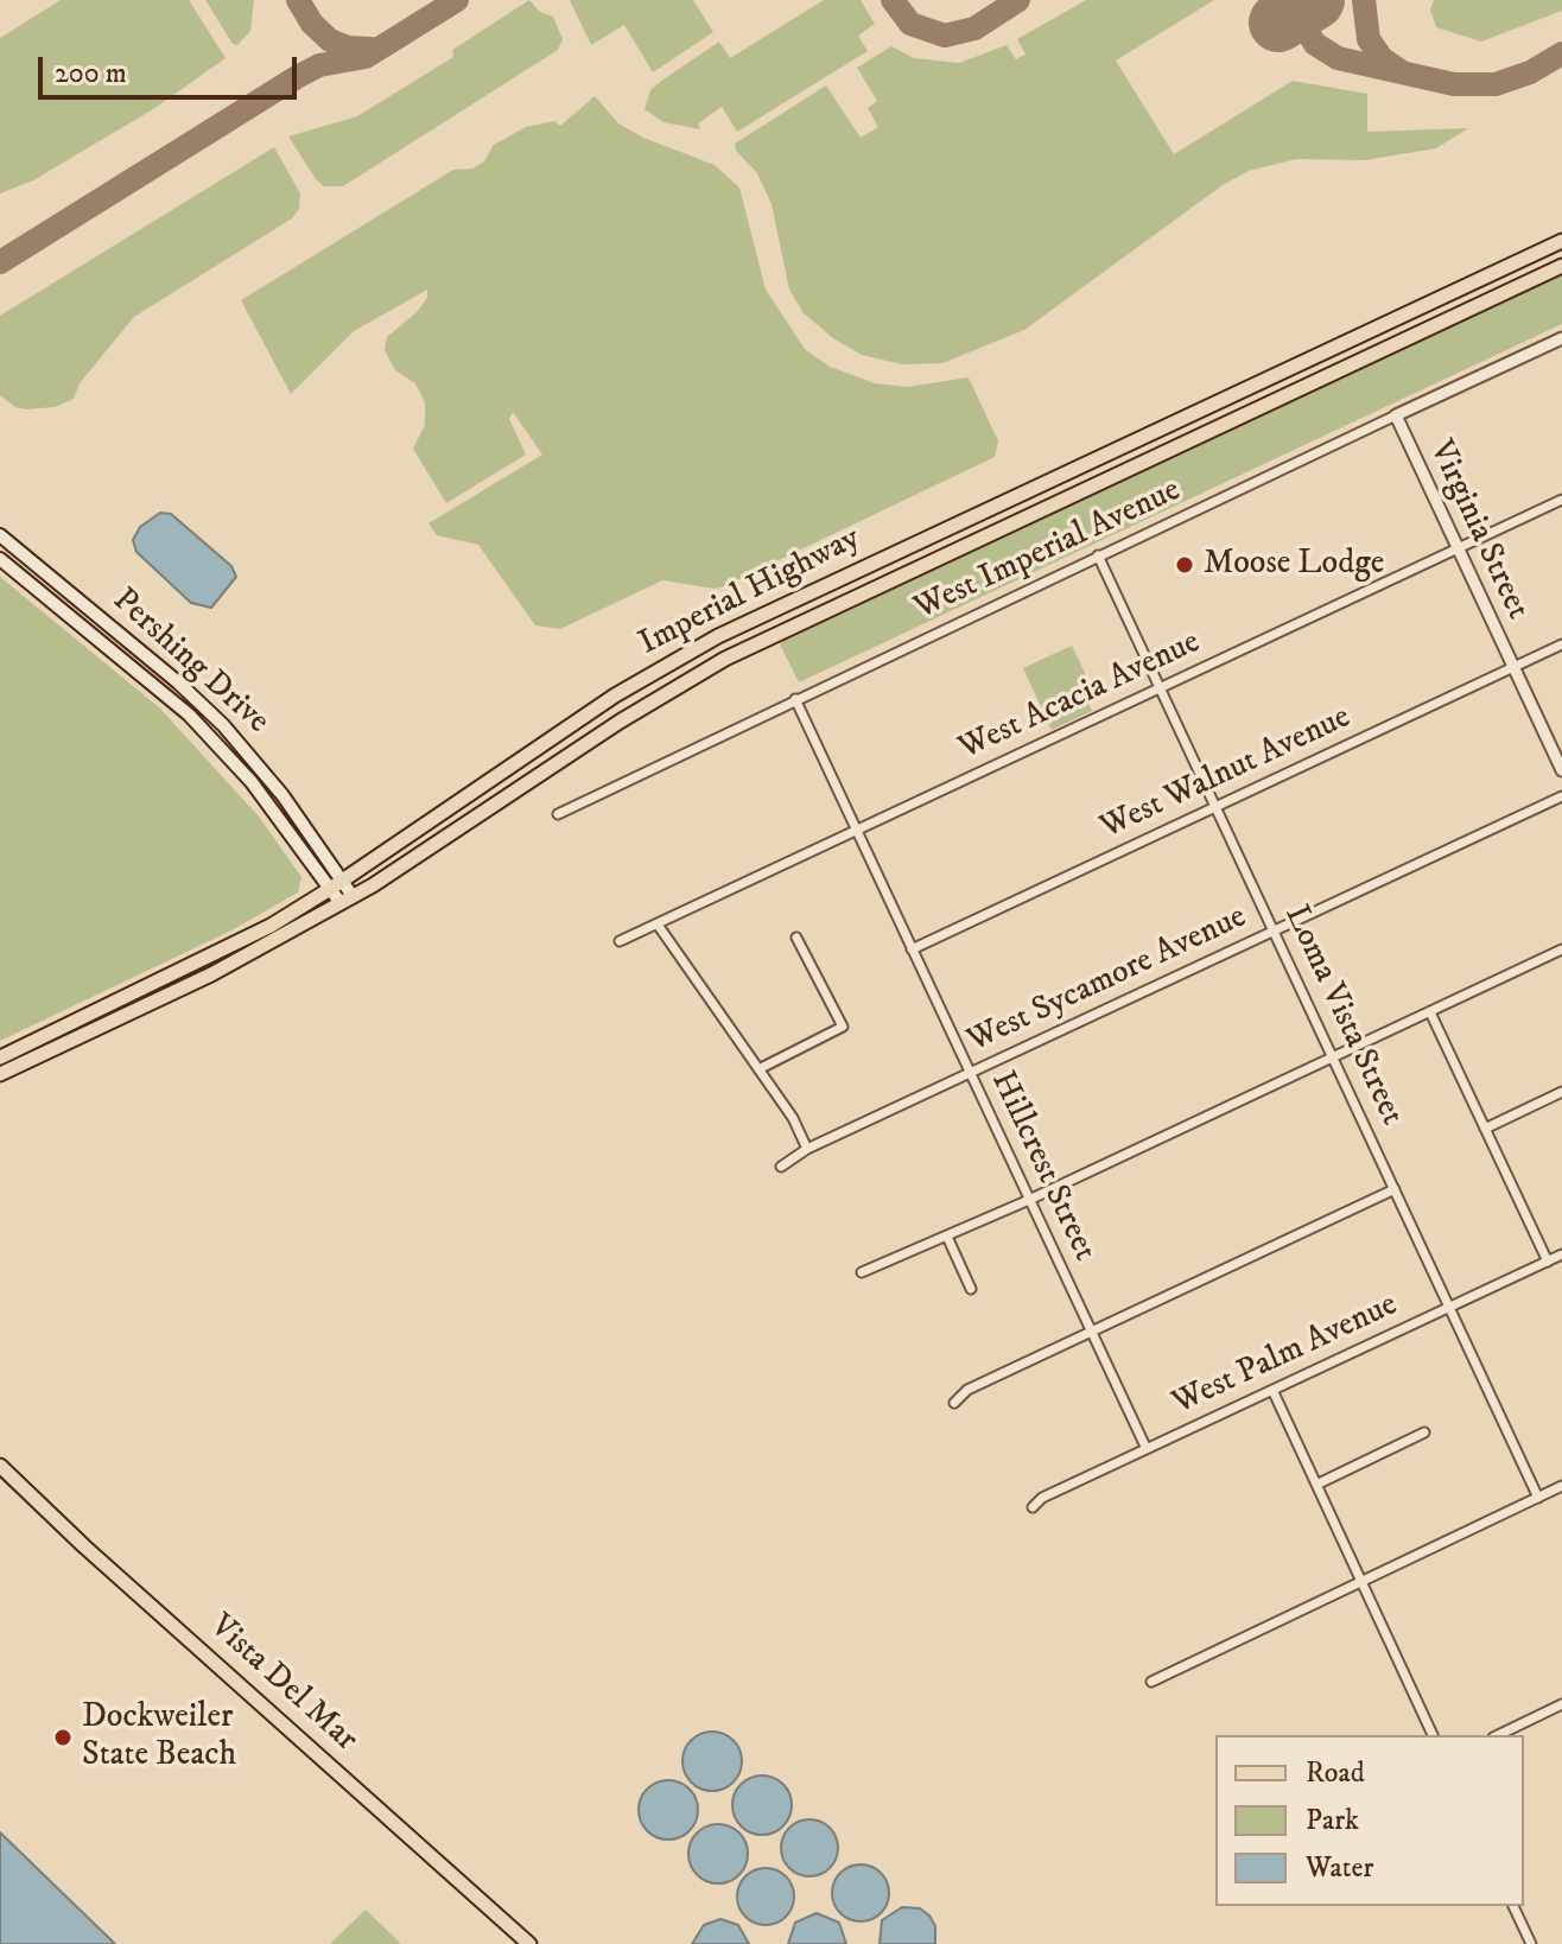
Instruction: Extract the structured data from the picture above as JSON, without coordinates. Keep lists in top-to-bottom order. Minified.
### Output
{"streets":{"main road":["Imperial Highway","Pershing Drive","Vista Del Mar"],"street":["Virginia Street","West Imperial Avenue","West Acacia Avenue","West Walnut Avenue","West Sycamore Avenue","Loma Vista Street","Hillcrest Street","West Palm Avenue"]},"crossings":[["Virginia Street","West Imperial Avenue"],["Virginia Street","West Acacia Avenue"],["Virginia Street","West Walnut Avenue"],["West Imperial Avenue","Loma Vista Street"],["West Imperial Avenue","Hillcrest Street"],["Imperial Highway","Pershing Drive"],["West Acacia Avenue","Loma Vista Street"],["West Acacia Avenue","Hillcrest Street"],["West Walnut Avenue","Loma Vista Street"],["West Walnut Avenue","Hillcrest Street"],["West Sycamore Avenue","Loma Vista Street"],["West Sycamore Avenue","Hillcrest Street"],["Loma Vista Street","West Palm Avenue"],["Hillcrest Street","West Palm Avenue"]],"places":["Moose Lodge","Dockweiler State Beach"],"legend":["Road","Park","Water"],"scale_bar":"200 m"}
